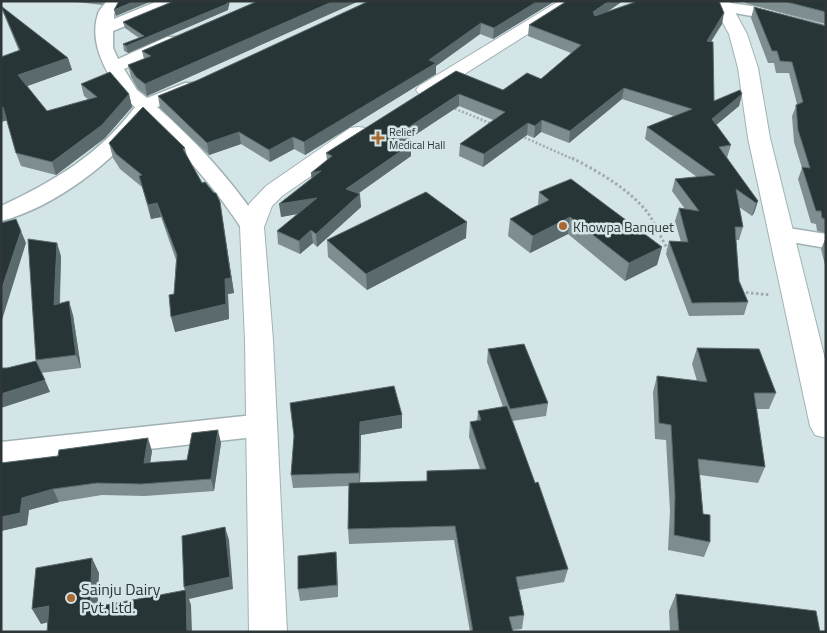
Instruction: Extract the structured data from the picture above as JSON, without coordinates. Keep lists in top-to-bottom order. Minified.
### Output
{"places":{"health":["Relief Medical Hall"],"other":["Khowpa Banquet","Sainju Dairy Pvt. Ltd."]}}
